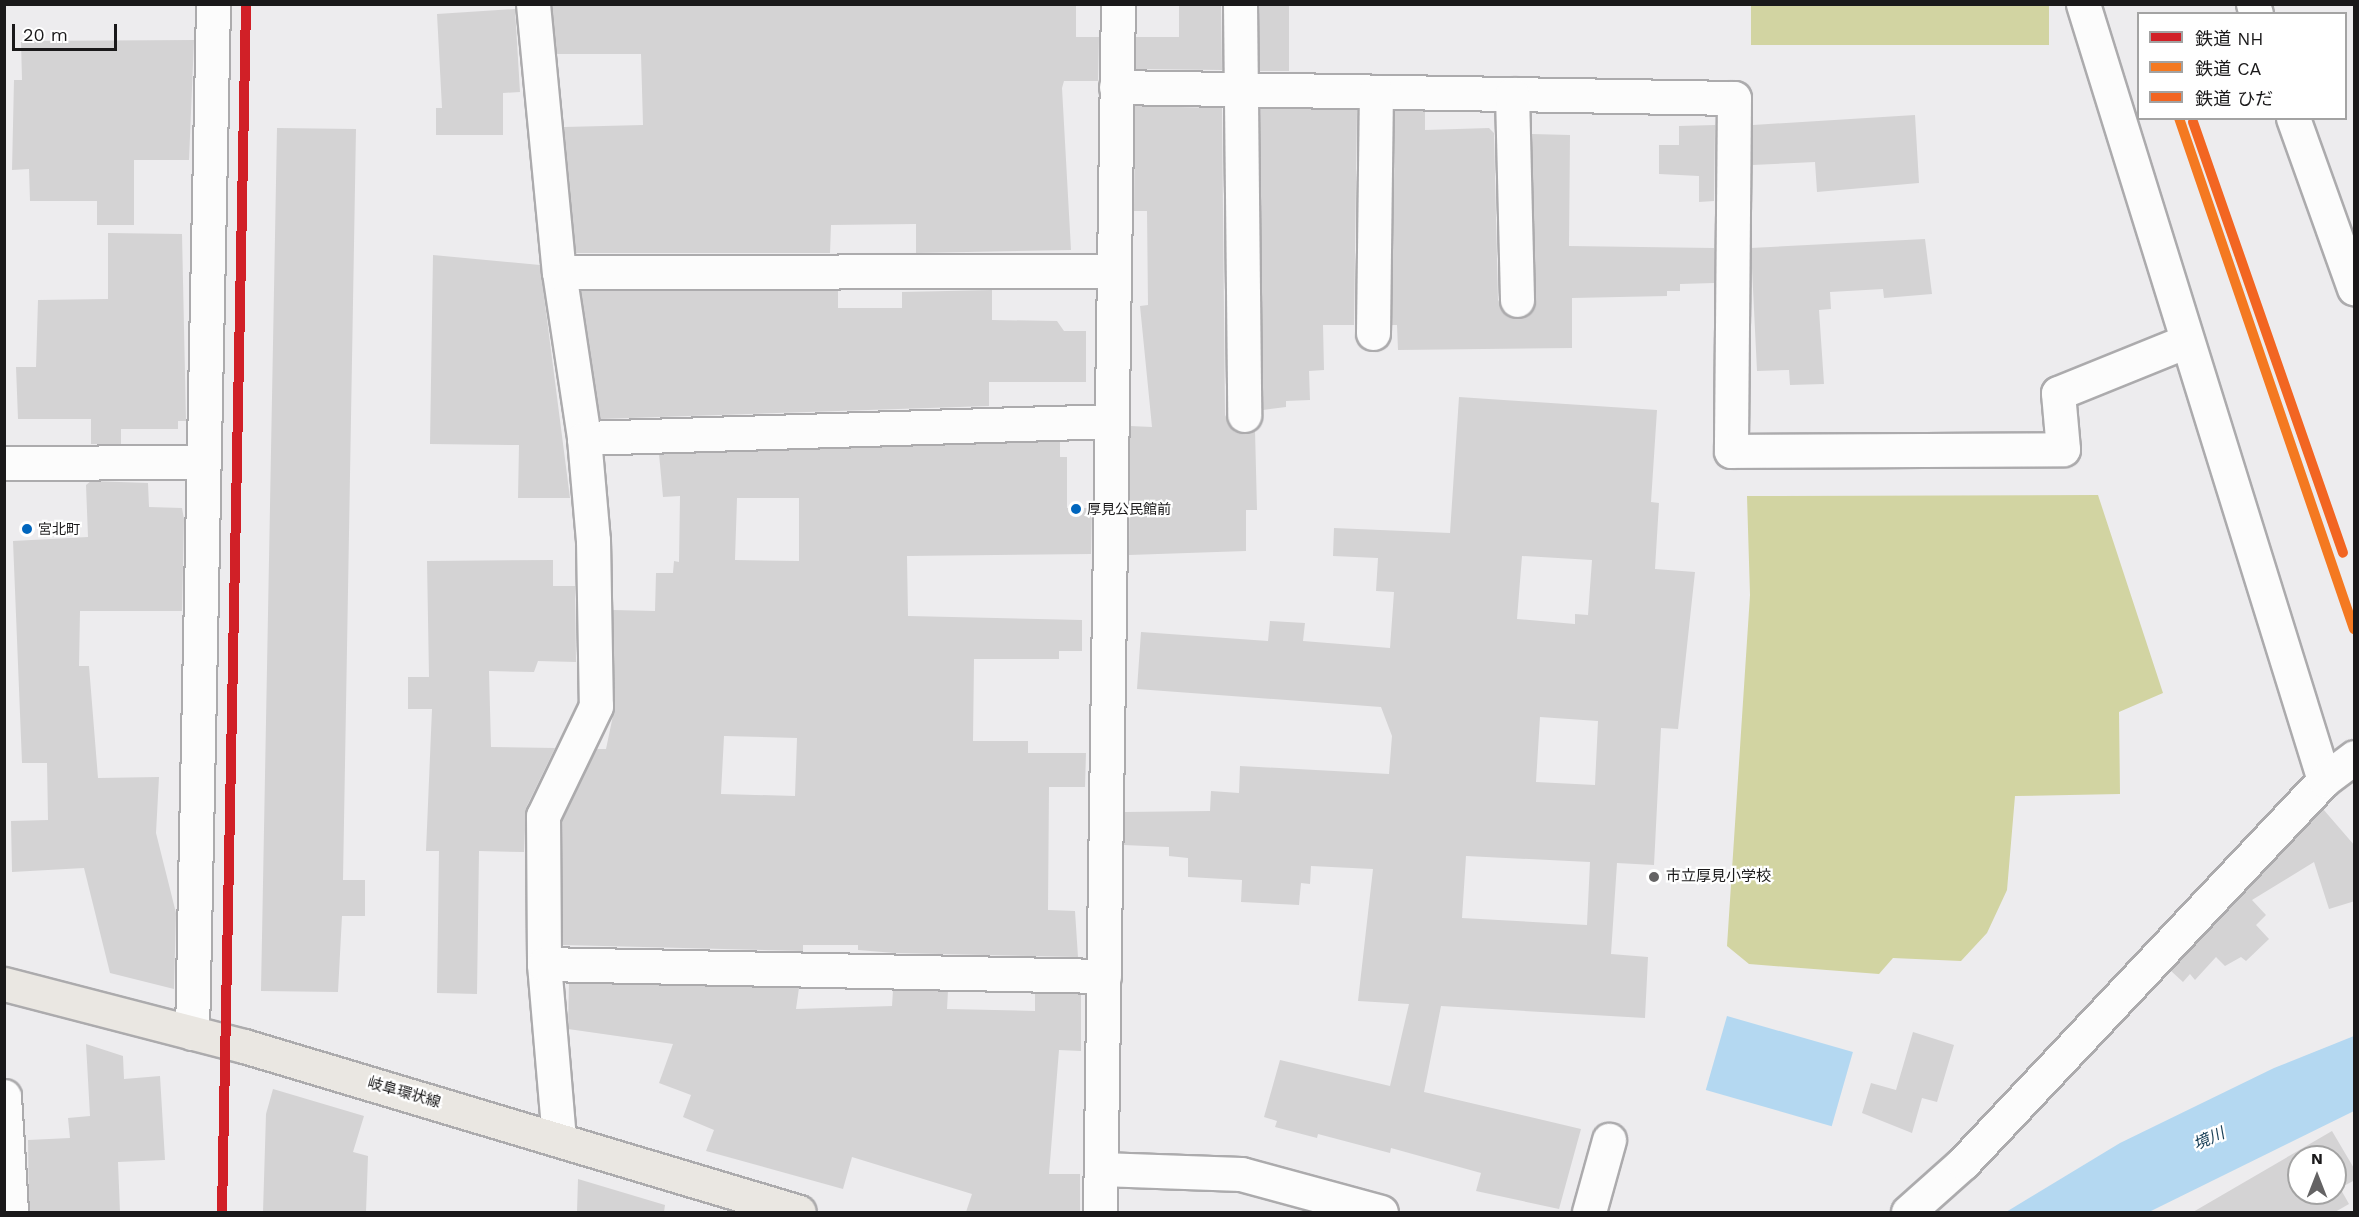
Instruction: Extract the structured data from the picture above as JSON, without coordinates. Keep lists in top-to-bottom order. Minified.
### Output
{"streets":{"main road":["岐阜環状線"]},"water":["境川"],"places":["厚見公民館前","宮北町","市立厚見小学校"],"lines":["rail line NH","rail line CA","rail line ひだ"],"legend":["鉄道 NH","鉄道 CA","鉄道 ひだ"],"scale_bar":"20 m","north":"top"}
